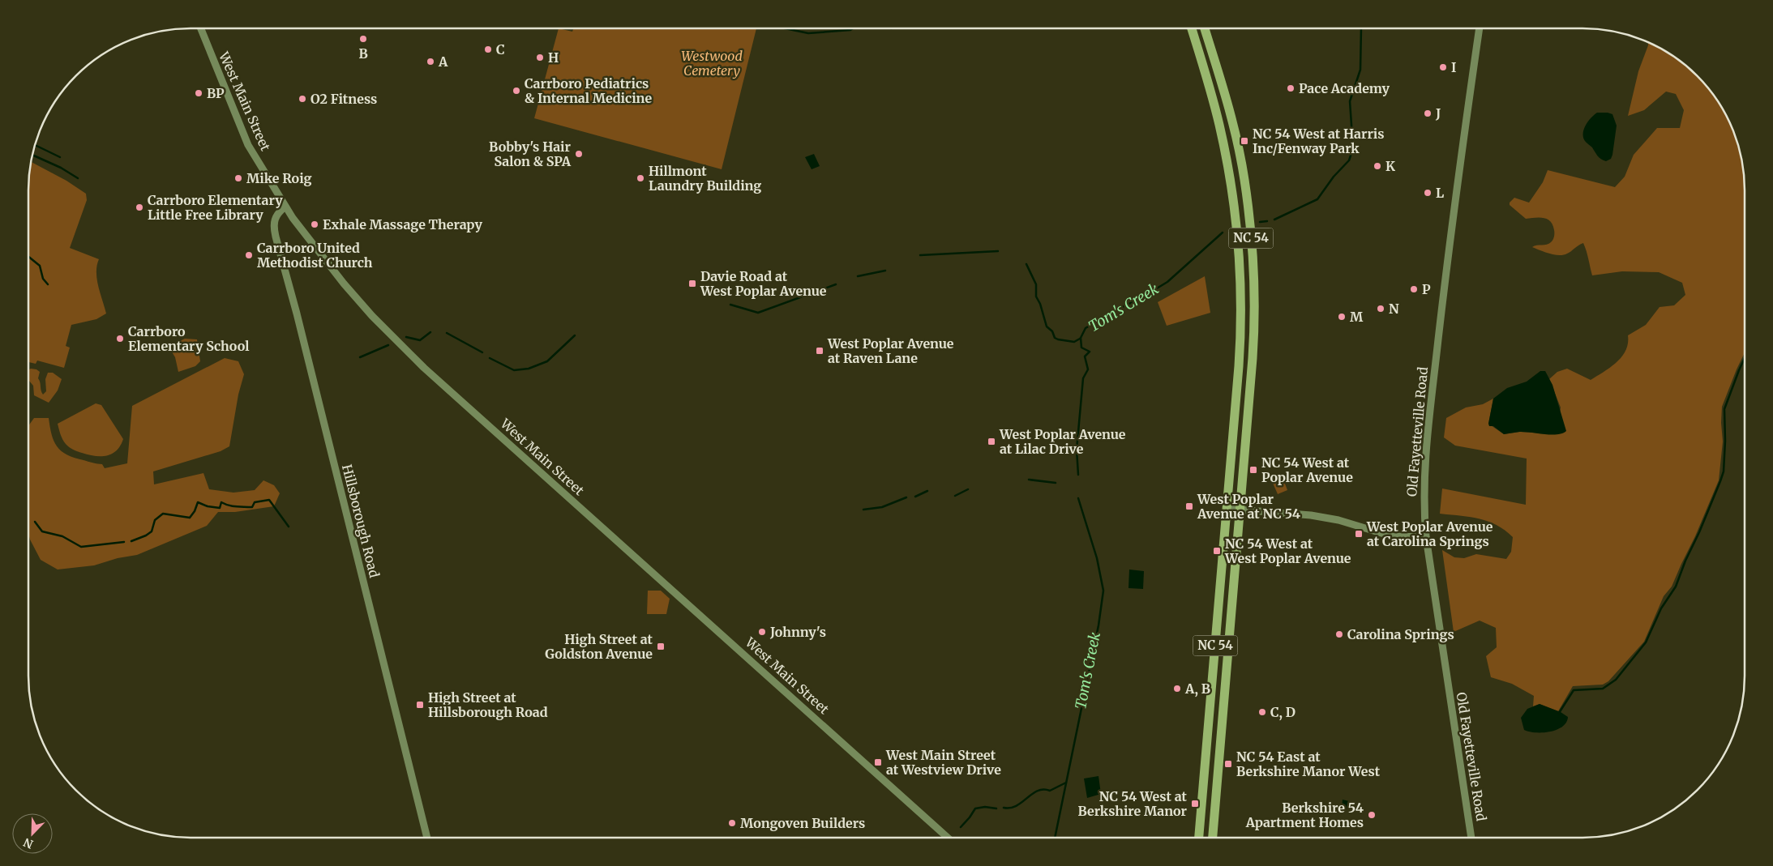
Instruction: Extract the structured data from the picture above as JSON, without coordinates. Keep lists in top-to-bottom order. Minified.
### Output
{"streets":{"highway":["NC 54"],"street":["West Main Street","Old Fayetteville Road","Hillsborough Road"]},"crossings":[["West Main Street","Hillsborough Road"]],"water":["Tom's Creek"],"parks":["Westwood Cemetery"],"places":{"other":["B","C","H","A","I","Pace Academy","Carrboro Pediatrics & Internal Medicine","BP","O2 Fitness","J","Bobby's Hair Salon & SPA","K","Mike Roig","Hillmont Laundry Building","L","Carrboro Elementary Little Free Library","Exhale Massage Therapy","Carrboro United Methodist Church","P","N","M","Carrboro Elementary School","Johnny's","Carolina Springs","A, B","C, D","Berkshire 54 Apartment Homes","Mongoven Builders"],"transit":["NC 54 West at Harris Inc/Fenway Park","Davie Road at West Poplar Avenue","West Poplar Avenue at Raven Lane","West Poplar Avenue at Lilac Drive","NC 54 West at Poplar Avenue","West Poplar Avenue at NC 54","West Poplar Avenue at Carolina Springs","NC 54 West at West Poplar Avenue","High Street at Goldston Avenue","High Street at Hillsborough Road","West Main Street at Westview Drive","NC 54 East at Berkshire Manor West","NC 54 West at Berkshire Manor"]},"north":"bottom left"}
